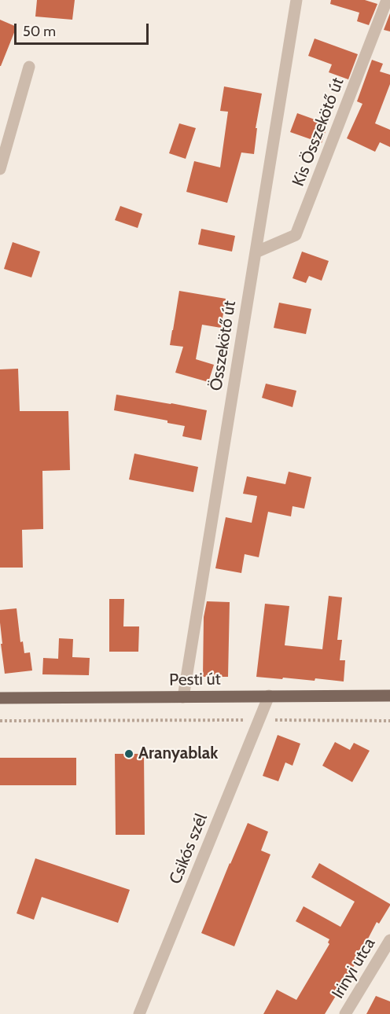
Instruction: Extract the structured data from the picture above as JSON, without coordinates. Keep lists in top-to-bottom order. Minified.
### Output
{"streets":{"main road":["Pesti út"],"street":["Kis Összekötő út","Összekötő út","Csikós szél","Irinyi utca"]},"crossings":[["Kis Összekötő út","Összekötő út"],["Összekötő út","Pesti út"],["Pesti út","Csikós szél"]],"places":["Aranyablak"],"scale_bar":"50 m"}
